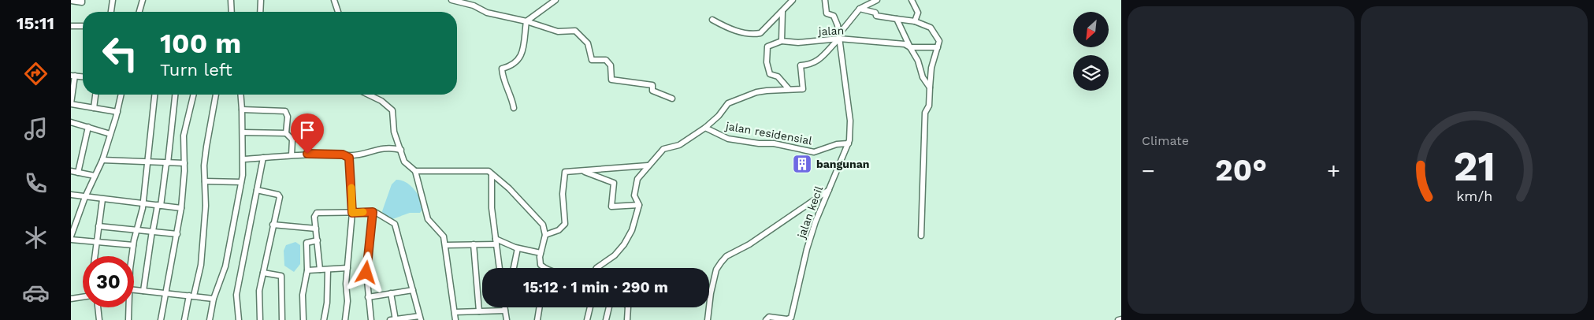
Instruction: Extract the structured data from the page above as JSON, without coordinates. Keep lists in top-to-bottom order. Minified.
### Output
{"streets":{"street":["jalan","jalan residensial","jalan kecil"]},"crossings":[["jalan","jalan residensial"],["jalan","jalan kecil"],["jalan residensial","jalan kecil"]],"places":{"building":["bangunan"]},"north":"bottom left","page":{"tabs":"15:11","tile":"Climate","turn":["100 m","Turn left"],"heat":["−","20°","+"],"limit":"30","trip":"15:12 · 1 min · 290 m","gauge":["21","km/h"]}}
